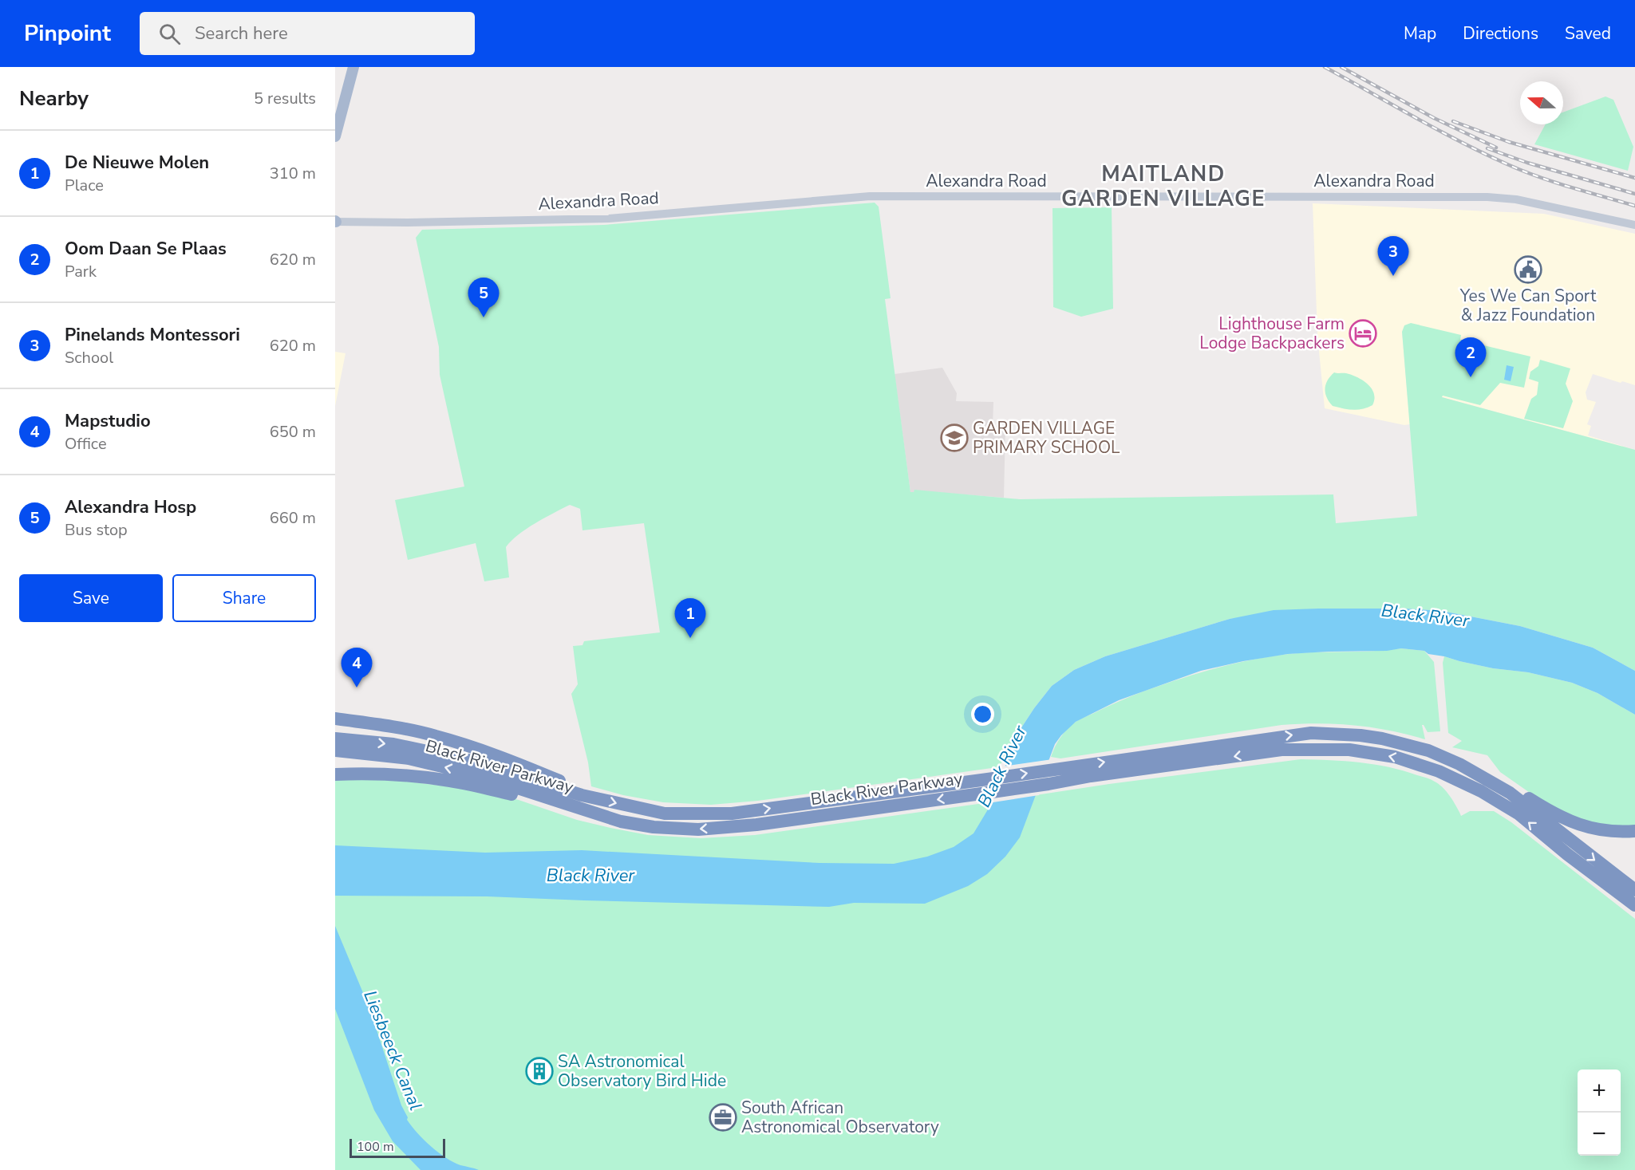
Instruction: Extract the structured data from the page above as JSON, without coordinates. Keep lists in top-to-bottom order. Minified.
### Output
{"streets":{"highway":["Black River Parkway"],"street":["Alexandra Road"]},"districts":["MAITLAND GARDEN VILLAGE"],"water":["Black River","Liesbeeck Canal"],"places":{"public building":["Yes We Can Sport & Jazz Foundation"],"hotel":["Lighthouse Farm Lodge Backpackers"],"school or university":["GARDEN VILLAGE PRIMARY SCHOOL"],"building":["SA Astronomical Observatory Bird Hide"],"office":["South African Astronomical Observatory"]},"scale_bar":"100 m","north":"left","page":{"header":"Pinpoint","search":"Search here","nav":["Map","Directions","Saved"],"heading":["Nearby","5 results"],"list":[{"mark":"1","name":"De Nieuwe Molen","note":"Place","value":"310 m"},{"mark":"2","name":"Oom Daan Se Plaas","note":"Park","value":"620 m"},{"mark":"3","name":"Pinelands Montessori","note":"School","value":"620 m"},{"mark":"4","name":"Mapstudio","note":"Office","value":"650 m"},{"mark":"5","name":"Alexandra Hosp","note":"Bus stop","value":"660 m"}],"pins":["3","5","2","1","4"],"buttons":["Save","Share"],"map_buttons":["+","−"],"scale":"100 m"}}
